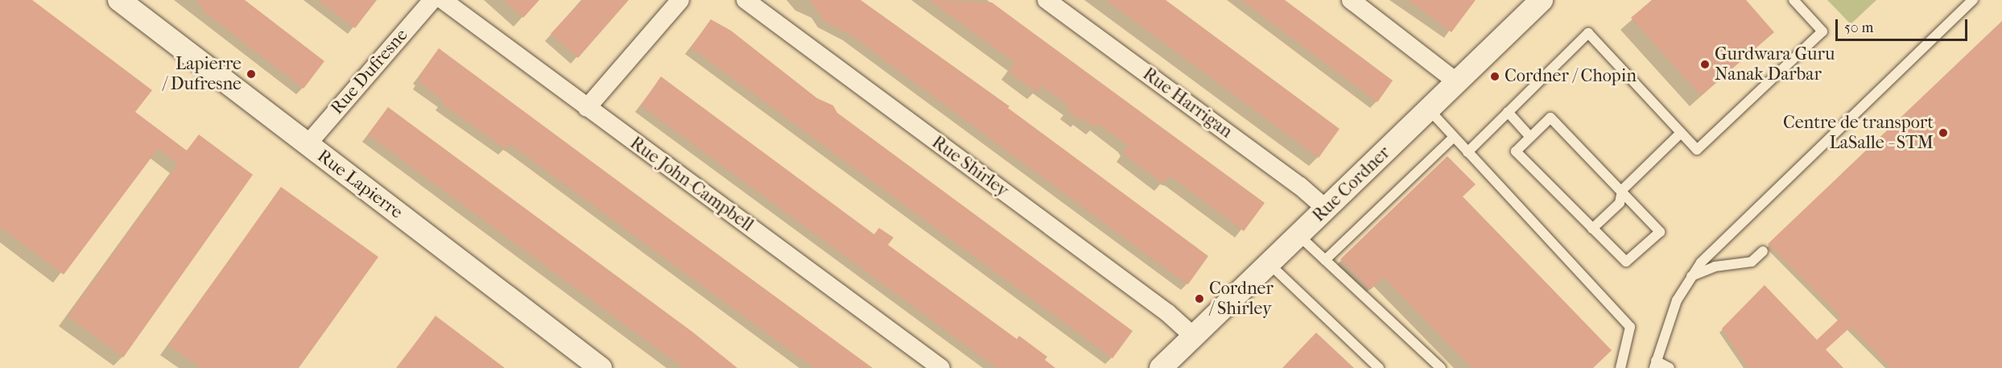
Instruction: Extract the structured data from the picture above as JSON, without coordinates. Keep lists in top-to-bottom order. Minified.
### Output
{"streets":{"street":["Rue Dufresne","Rue Harrigan","Rue Shirley","Rue Lapierre","Rue John-Campbell","Rue Cordner"]},"crossings":[["Rue Dufresne","Rue Lapierre"],["Rue Harrigan","Rue Cordner"],["Rue Shirley","Rue Cordner"]],"places":["Gurdwara Guru Nanak Darbar","Lapierre / Dufresne","Cordner / Chopin","Centre de transport LaSalle - STM","Cordner / Shirley"],"scale_bar":"50 m"}
